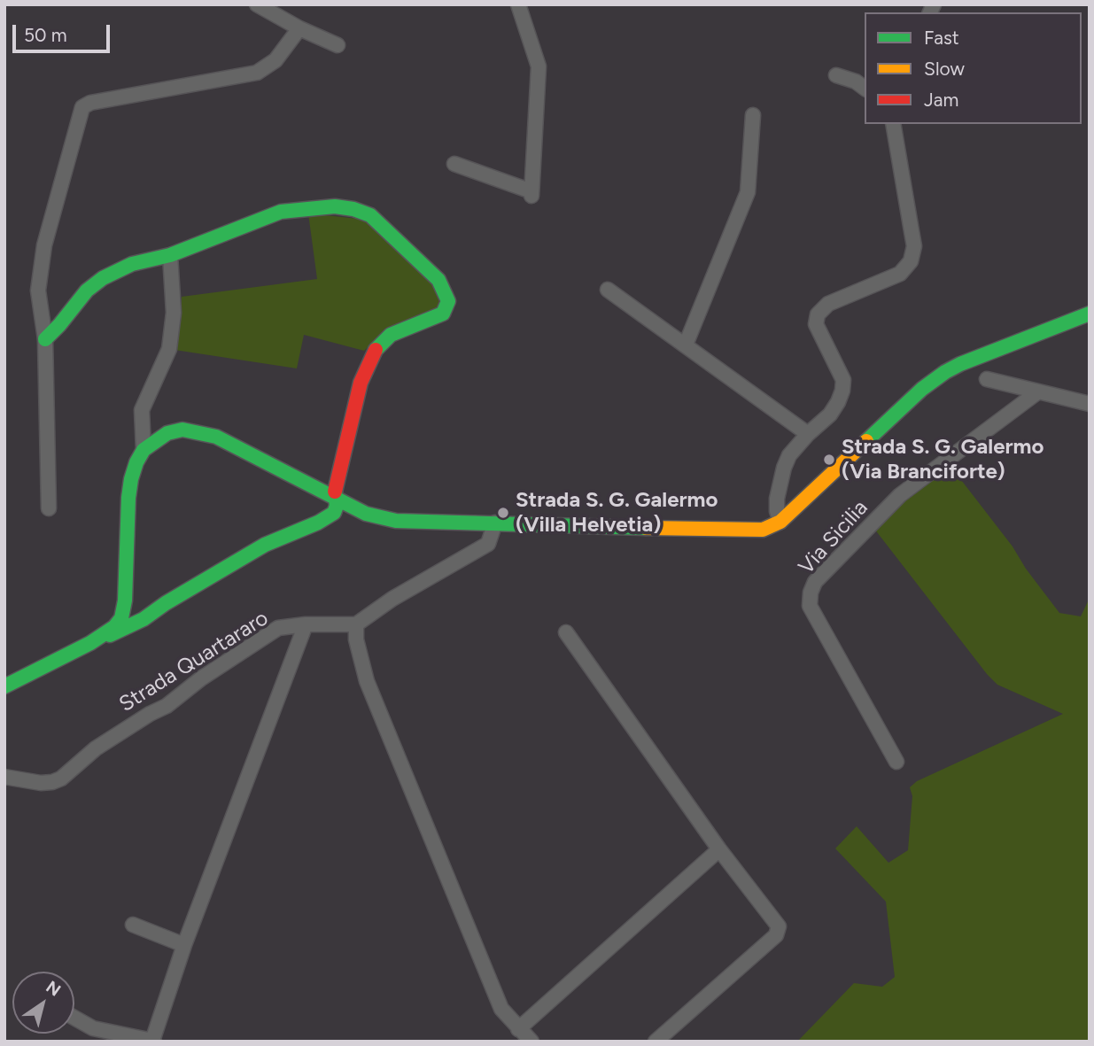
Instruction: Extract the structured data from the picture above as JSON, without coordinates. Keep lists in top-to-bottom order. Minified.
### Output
{"streets":{"street":["Via Sicilia","Strada Quartararo"]},"places":["Strada S. G. Galermo (Via Branciforte)","Strada S. G. Galermo (Villa Helvetia)"],"legend":["Fast","Slow","Jam"],"scale_bar":"50 m","north":"top right"}
